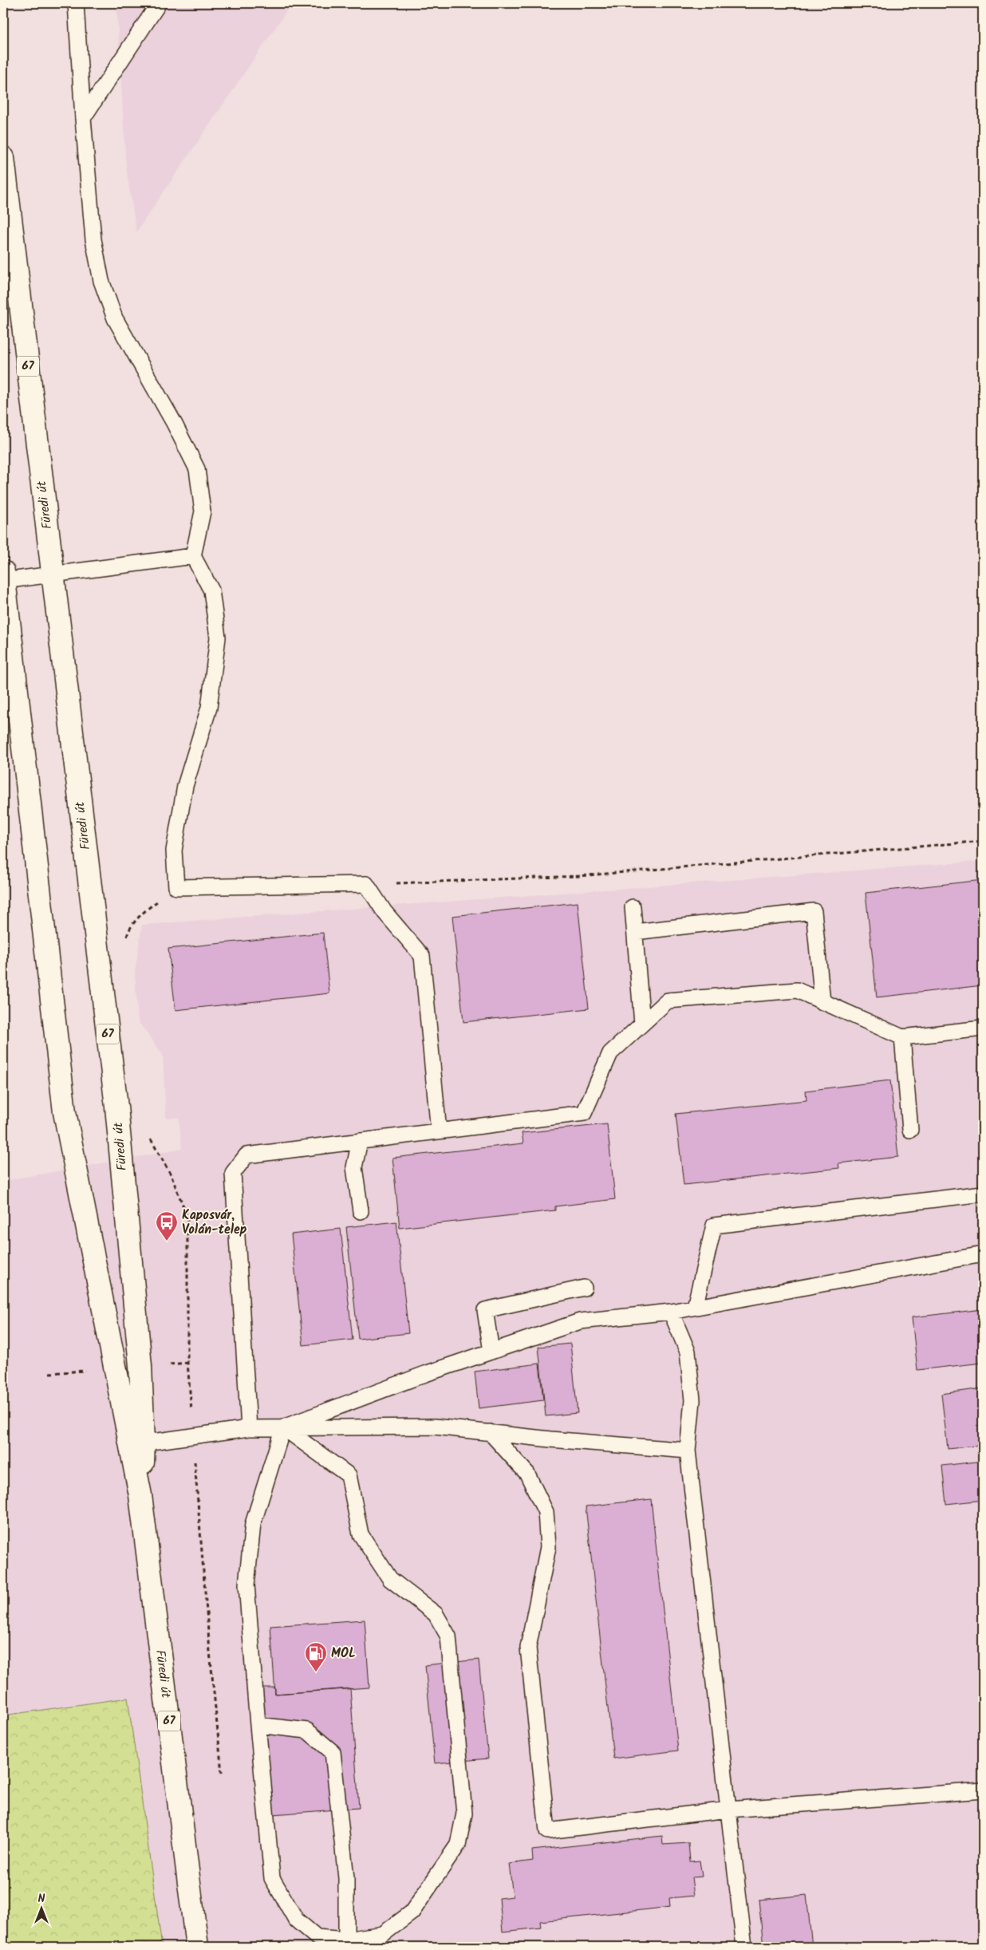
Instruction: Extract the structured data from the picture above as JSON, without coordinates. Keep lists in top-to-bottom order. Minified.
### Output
{"streets":{"main road":["67","Füredi út"]},"places":{"bus stop":["Kaposvár, Volán-telep"],"fuel station":["MOL"]},"north":"top"}
